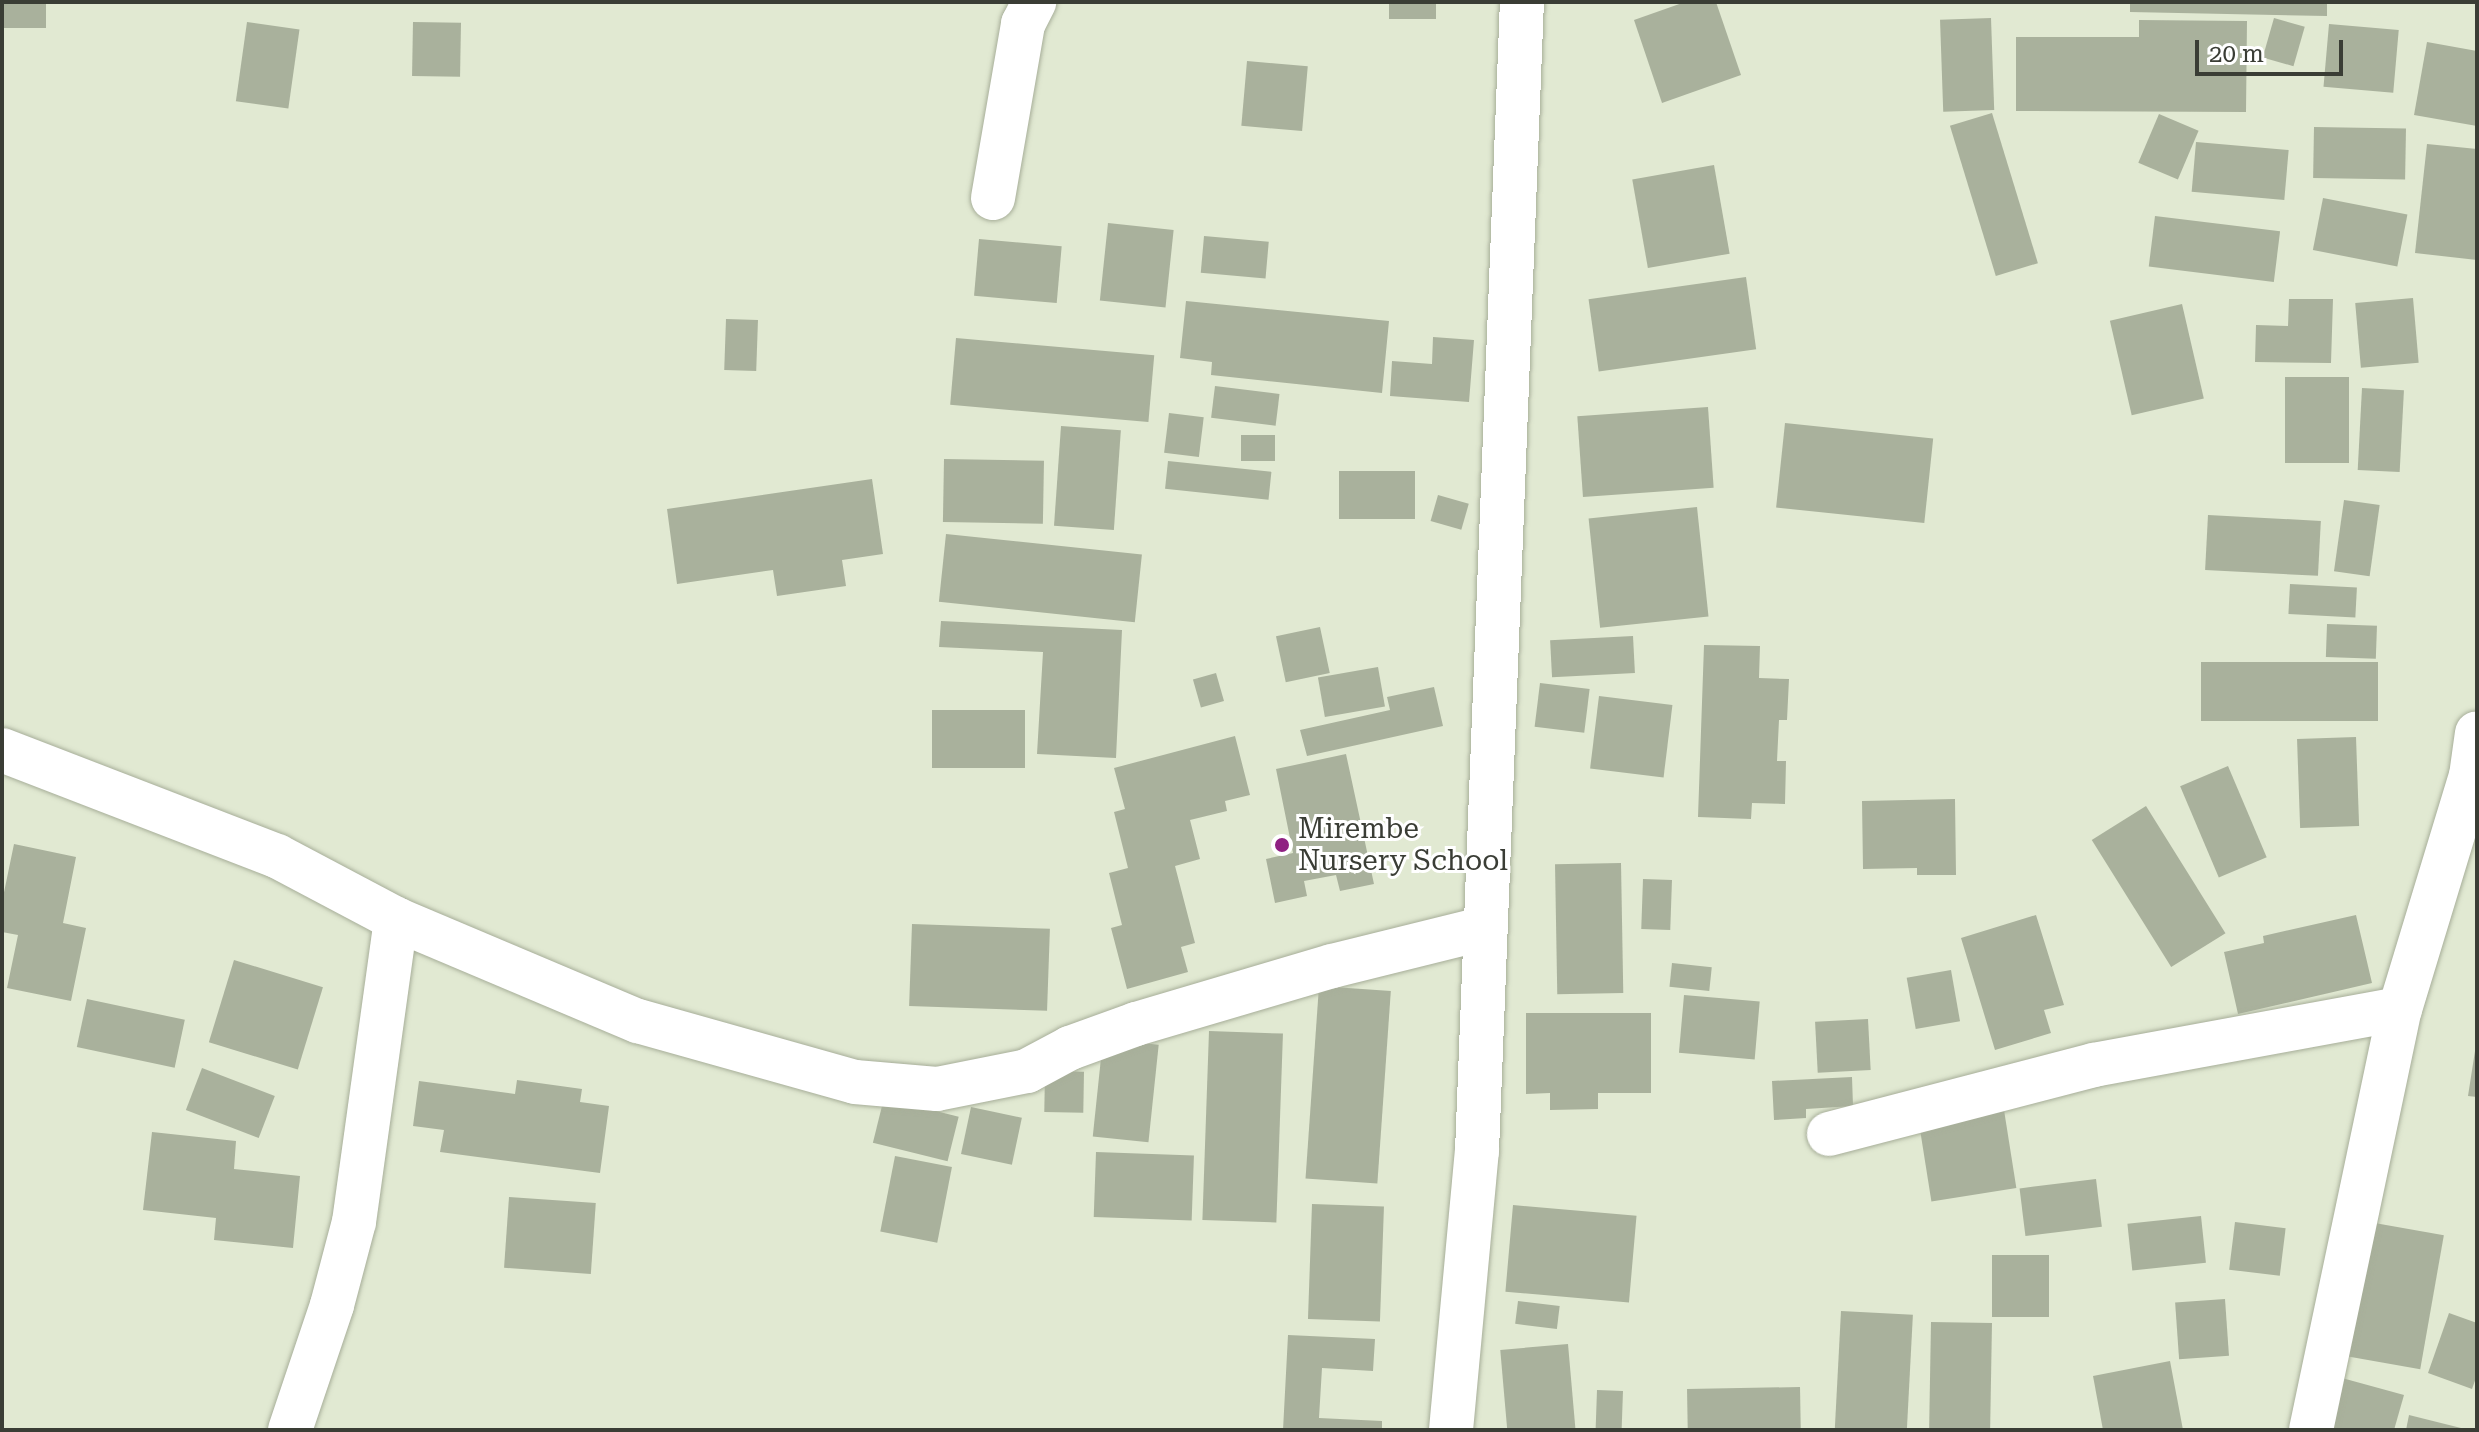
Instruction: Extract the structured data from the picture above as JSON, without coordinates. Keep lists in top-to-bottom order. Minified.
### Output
{"places":["Mirembe Nursery School"],"scale_bar":"20 m"}
